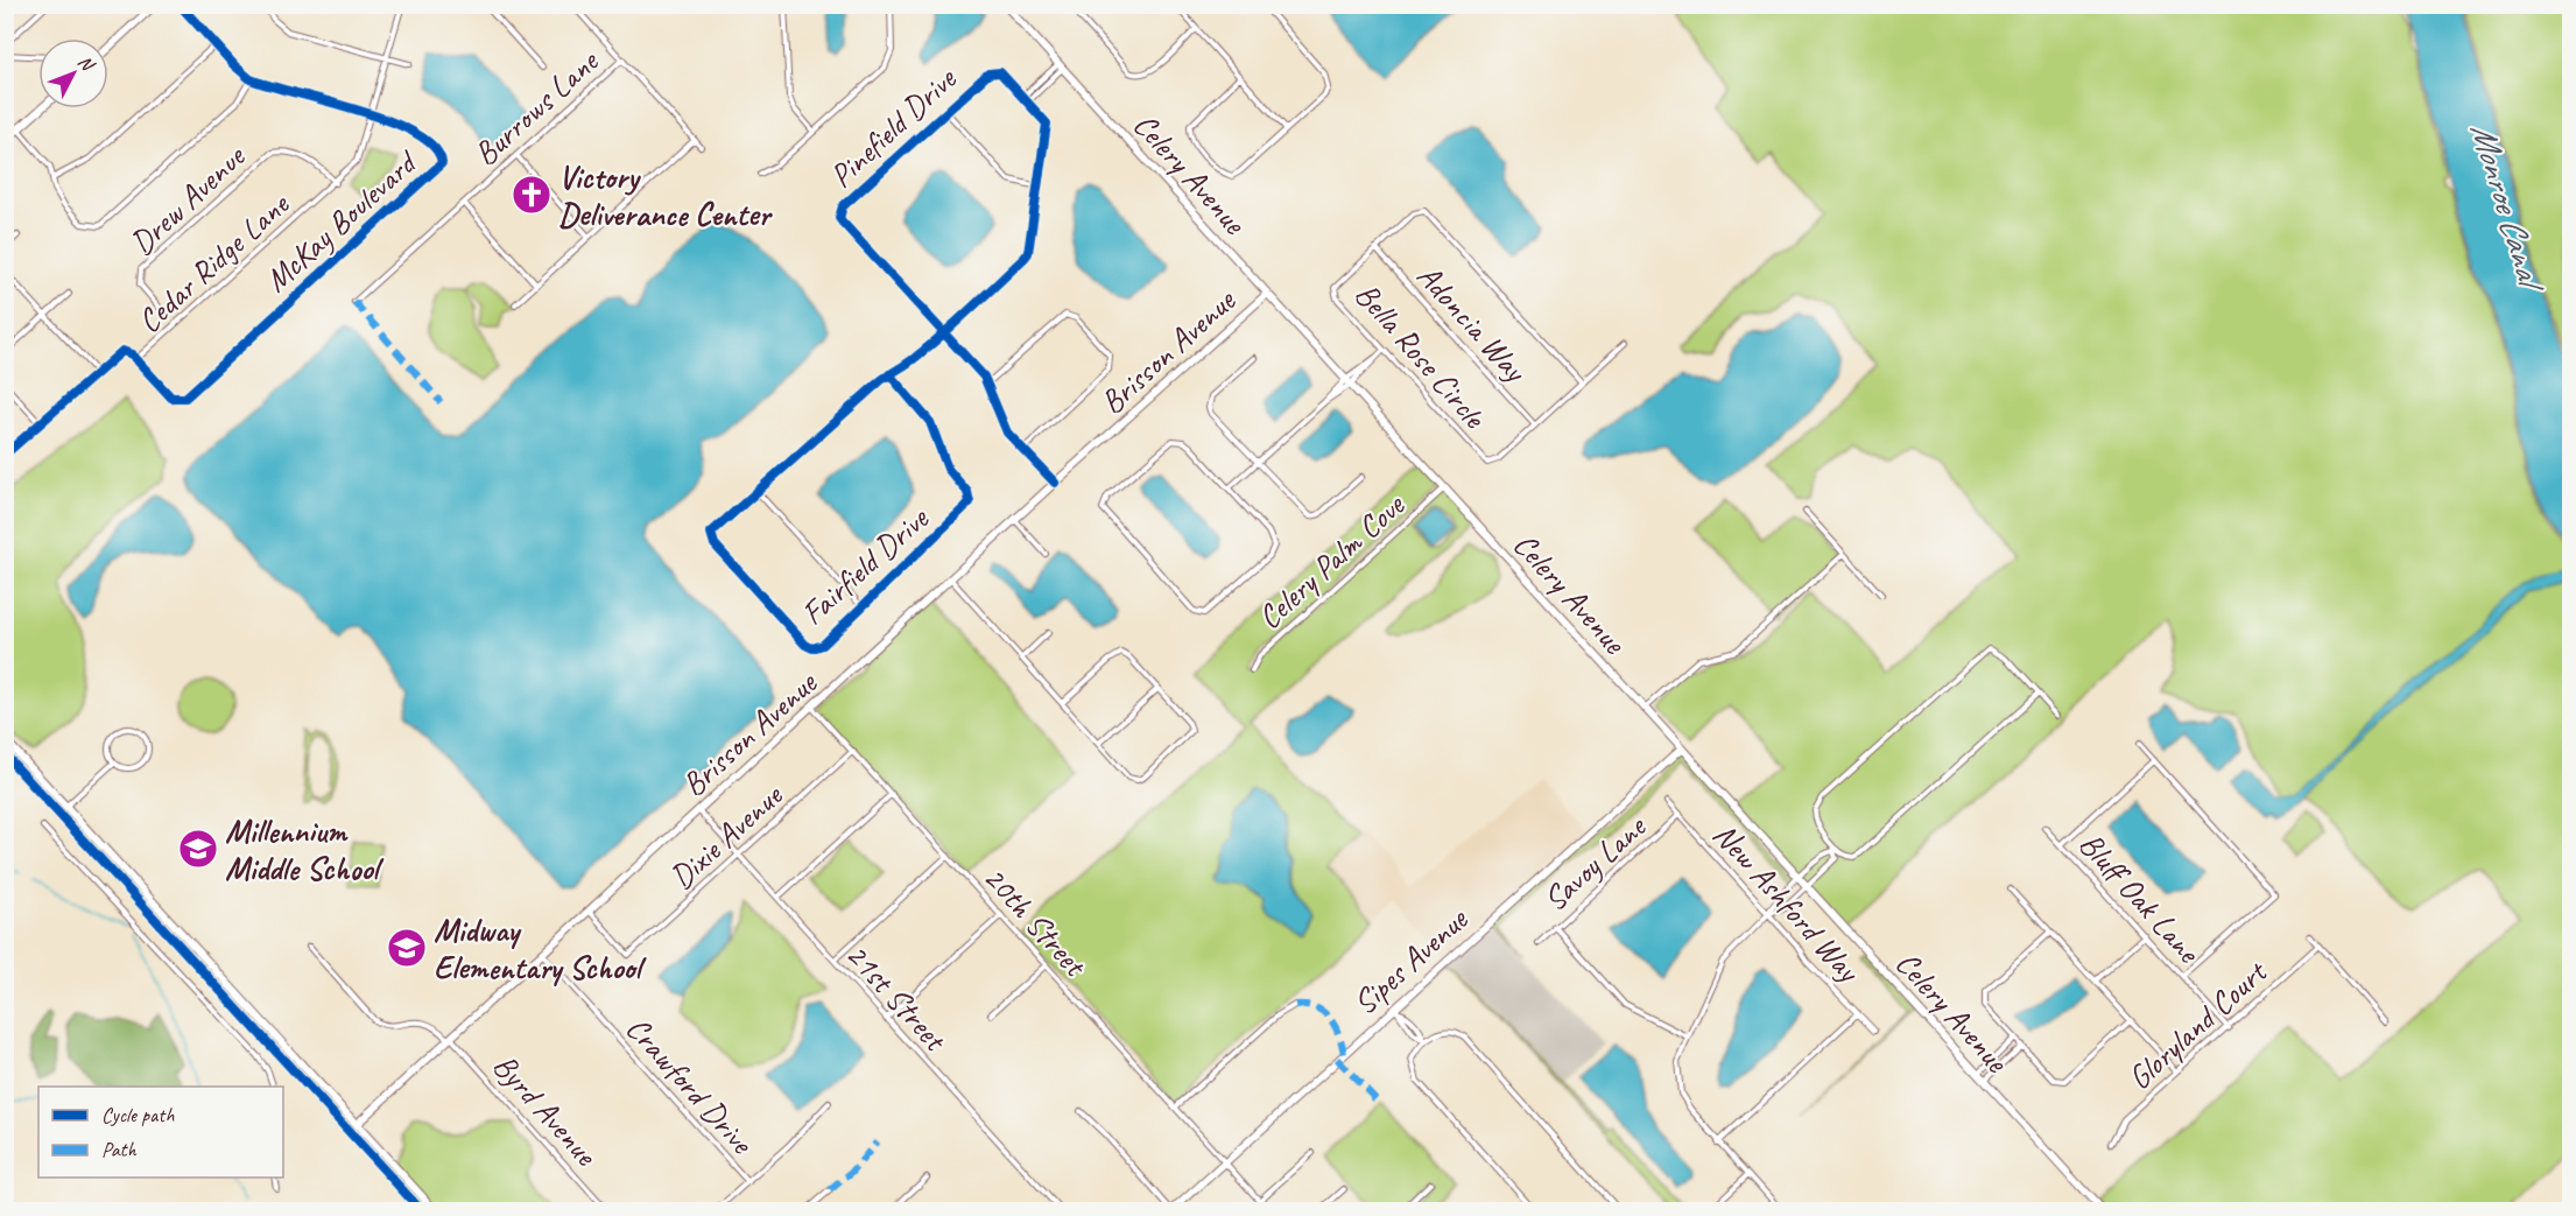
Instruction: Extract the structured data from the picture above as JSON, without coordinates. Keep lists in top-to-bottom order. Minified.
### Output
{"streets":{"main road":["Celery Avenue","Brisson Avenue","Sipes Avenue"],"street":["Burrows Lane","Pinefield Drive","Drew Avenue","McKay Boulevard","Cedar Ridge Lane","Adoncia Way","Bella Rose Circle","Celery Palm Cove","Fairfield Drive","Dixie Avenue","Savoy Lane","Bluff Oak Lane","New Ashford Way","20th Street","21st Street","Gloryland Court","Crawford Drive","Byrd Avenue"]},"crossings":[["Pinefield Drive","Brisson Avenue"],["Pinefield Drive","Fairfield Drive"],["Celery Avenue","Brisson Avenue"],["Celery Avenue","Celery Palm Cove"],["Celery Avenue","Sipes Avenue"],["Drew Avenue","Cedar Ridge Lane"],["McKay Boulevard","Cedar Ridge Lane"],["Adoncia Way","Bella Rose Circle"],["Brisson Avenue","Dixie Avenue"],["Brisson Avenue","20th Street"],["Brisson Avenue","21st Street"],["Brisson Avenue","Crawford Drive"],["Brisson Avenue","Byrd Avenue"],["Dixie Avenue","20th Street"],["Dixie Avenue","21st Street"],["Savoy Lane","New Ashford Way"],["Bluff Oak Lane","Gloryland Court"],["20th Street","Sipes Avenue"]],"water":["Monroe Canal"],"places":{"church":["Victory Deliverance Center"],"school or university":["Millennium Middle School","Midway Elementary School"]},"legend":["Cycle path","Path"],"north":"top right"}
